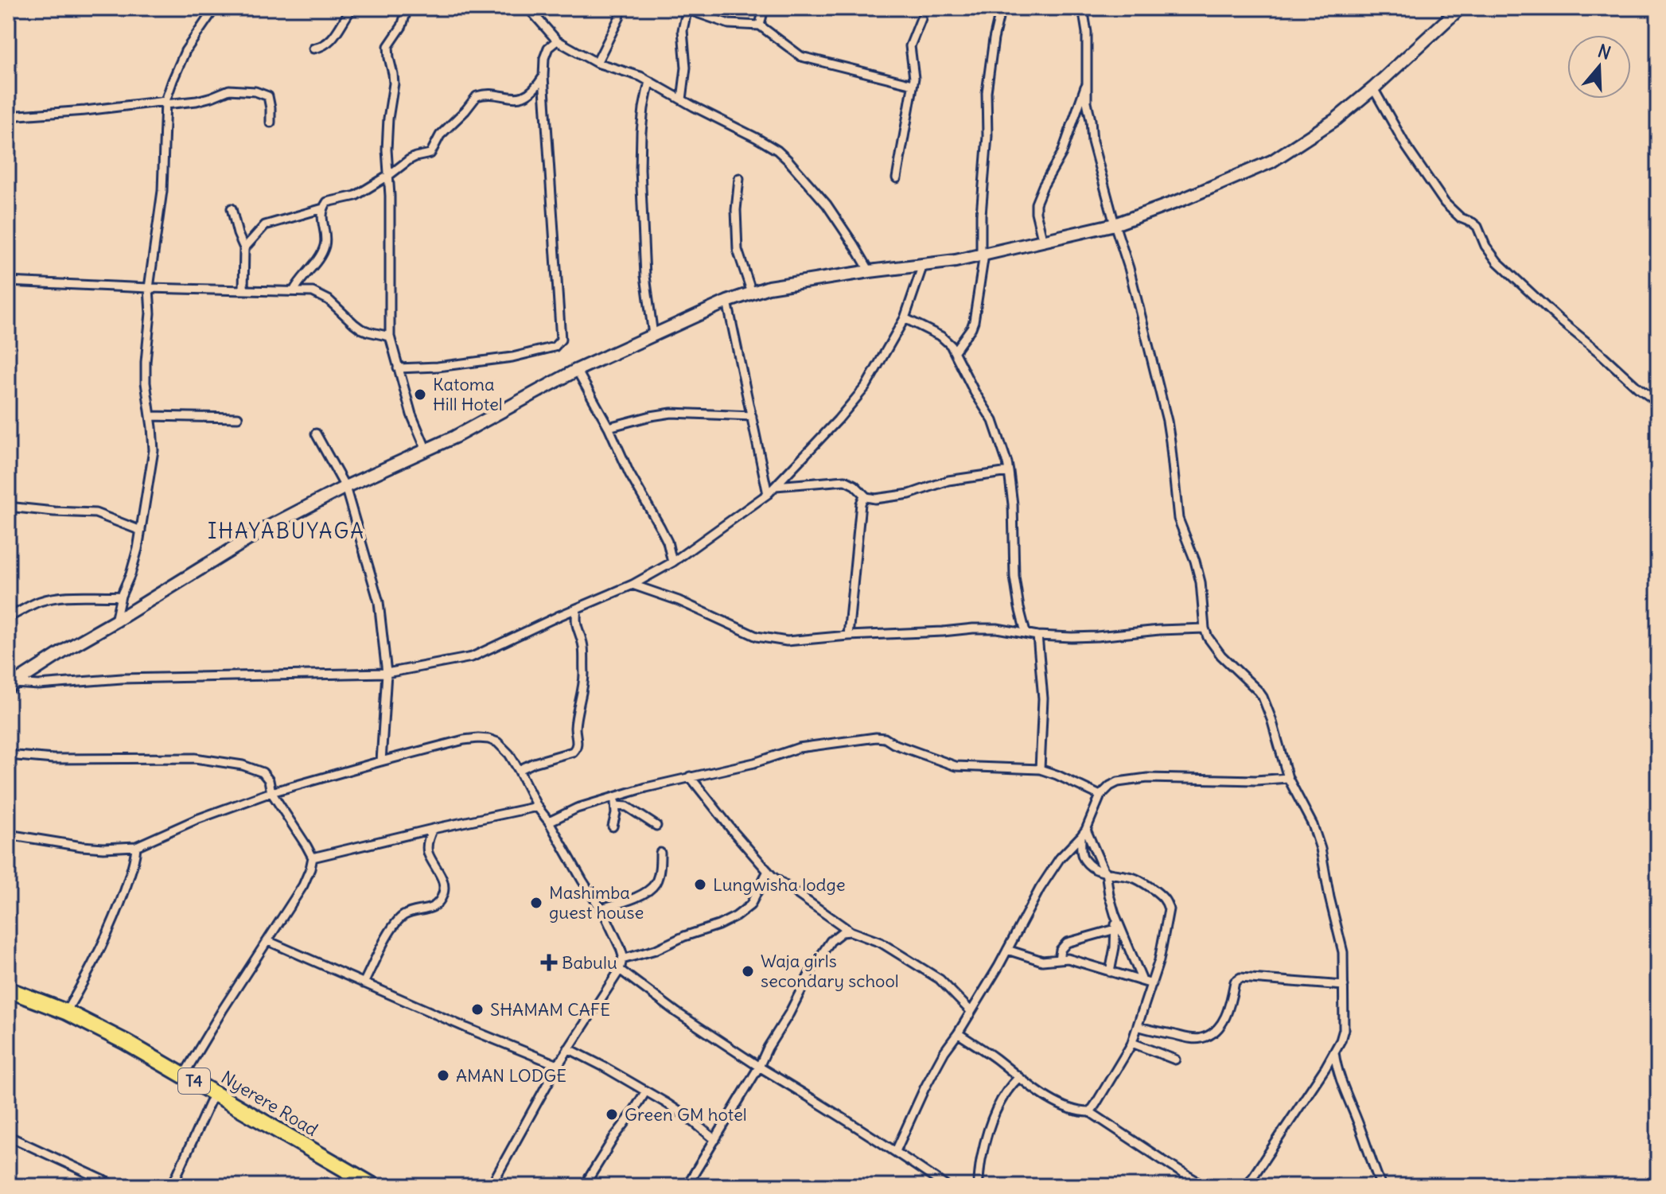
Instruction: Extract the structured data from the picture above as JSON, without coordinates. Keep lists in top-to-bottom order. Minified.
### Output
{"streets":{"highway":["T4","Nyerere Road"]},"districts":["IHAYABUYAGA"],"places":{"other":["Katoma Hill Hotel","Lungwisha lodge","Mashimba guest house","Waja girls secondary school","SHAMAM CAFE","AMAN LODGE","Green GM hotel"],"health":["Babulu"]},"north":"top"}
